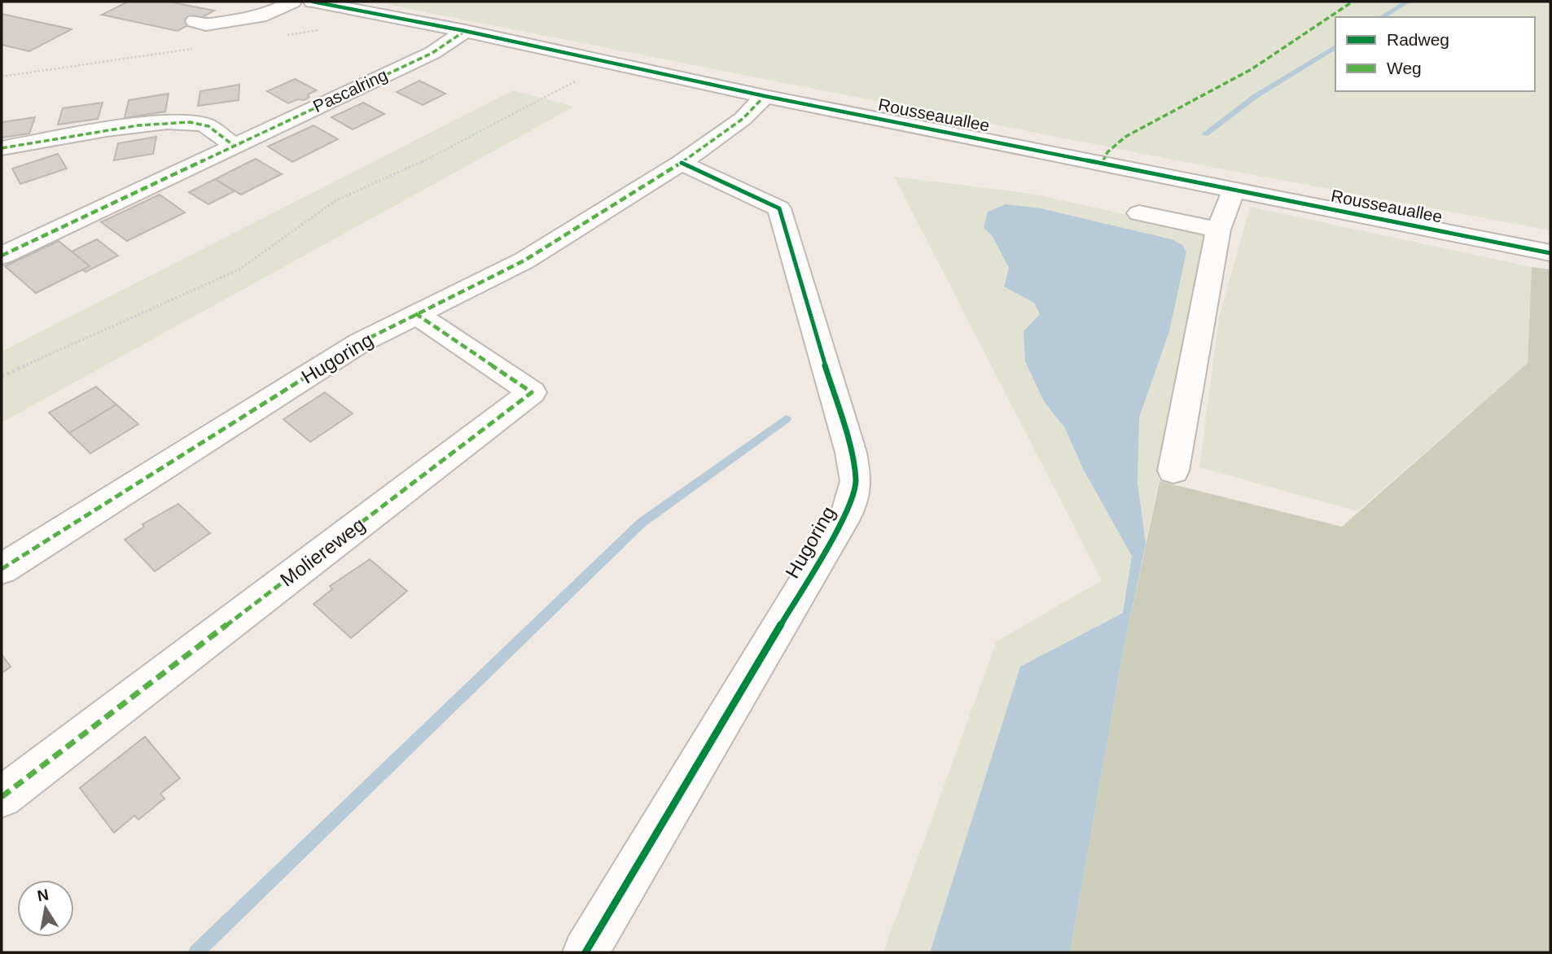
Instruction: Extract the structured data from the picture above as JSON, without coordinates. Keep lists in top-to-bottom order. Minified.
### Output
{"streets":{"street":["Pascalring","Rousseauallee","Hugoring","Moliereweg"]},"crossings":[["Pascalring","Rousseauallee"],["Rousseauallee","Hugoring"],["Hugoring","Moliereweg"]],"legend":["Radweg","Weg"],"north":"top"}
